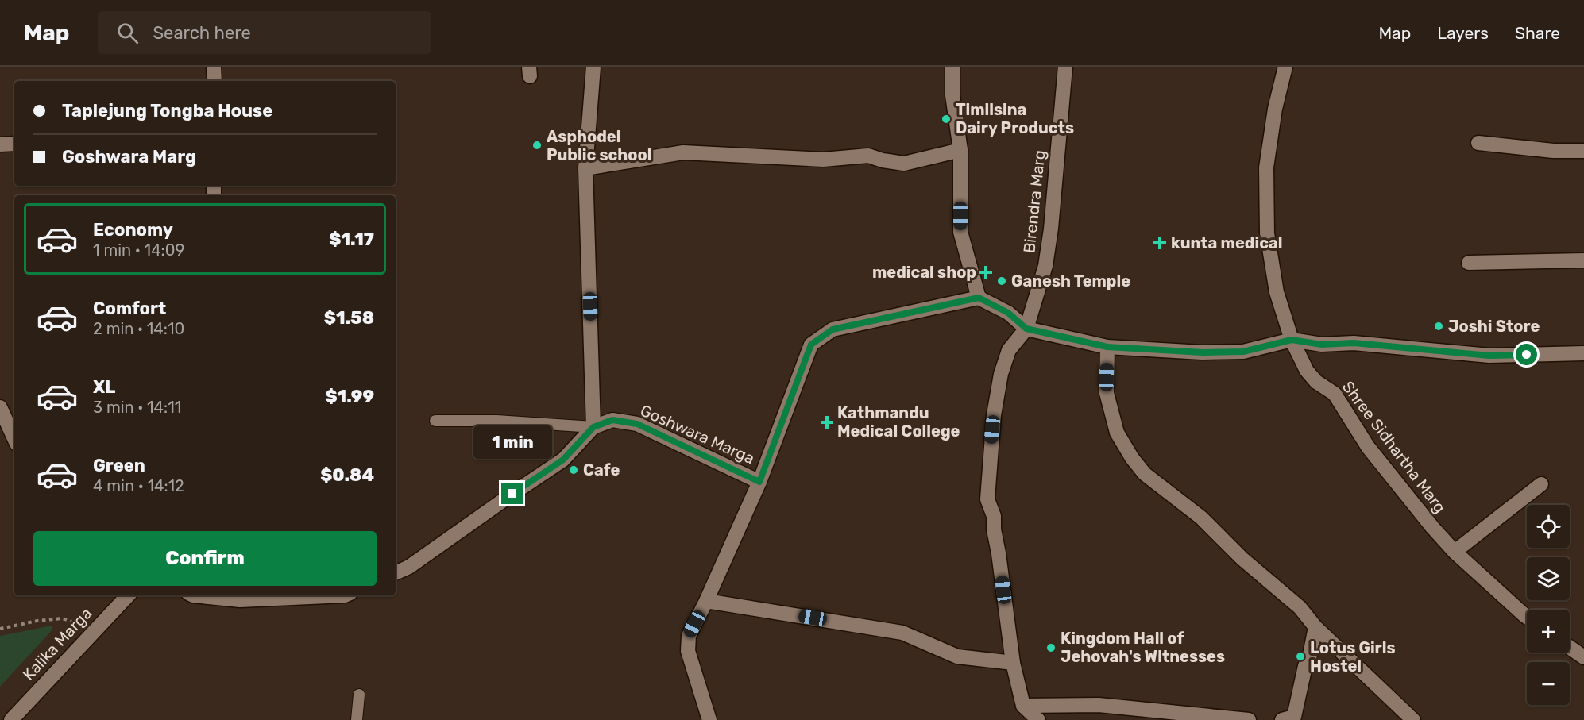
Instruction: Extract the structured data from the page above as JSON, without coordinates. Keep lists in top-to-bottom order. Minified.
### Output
{"streets":{"street":["Birendra Marg","Goshwara Marga","Shree Sidhartha Marg","Kalika Marga"]},"places":{"other":["Timilsina Dairy Products","Asphodel Public school","Ganesh Temple","Joshi Store","Cafe","Kingdom Hall of Jehovah's Witnesses","Lotus Girls Hostel"],"health":["kunta medical","medical shop","Kathmandu Medical College"]},"page":{"header":"Map","search":"Search here","nav":["Map","Layers","Share"],"banner":["Taplejung Tongba House","Goshwara Marg"],"list":[{"name":"Economy","note":"1 min · 14:09","value":"$1.17"},{"name":"Comfort","note":"2 min · 14:10","value":"$1.58"},{"name":"XL","note":"3 min · 14:11","value":"$1.99"},{"name":"Green","note":"4 min · 14:12","value":"$0.84"}],"bubble":"1 min","map_buttons":["+","−"],"buttons":"Confirm"}}
